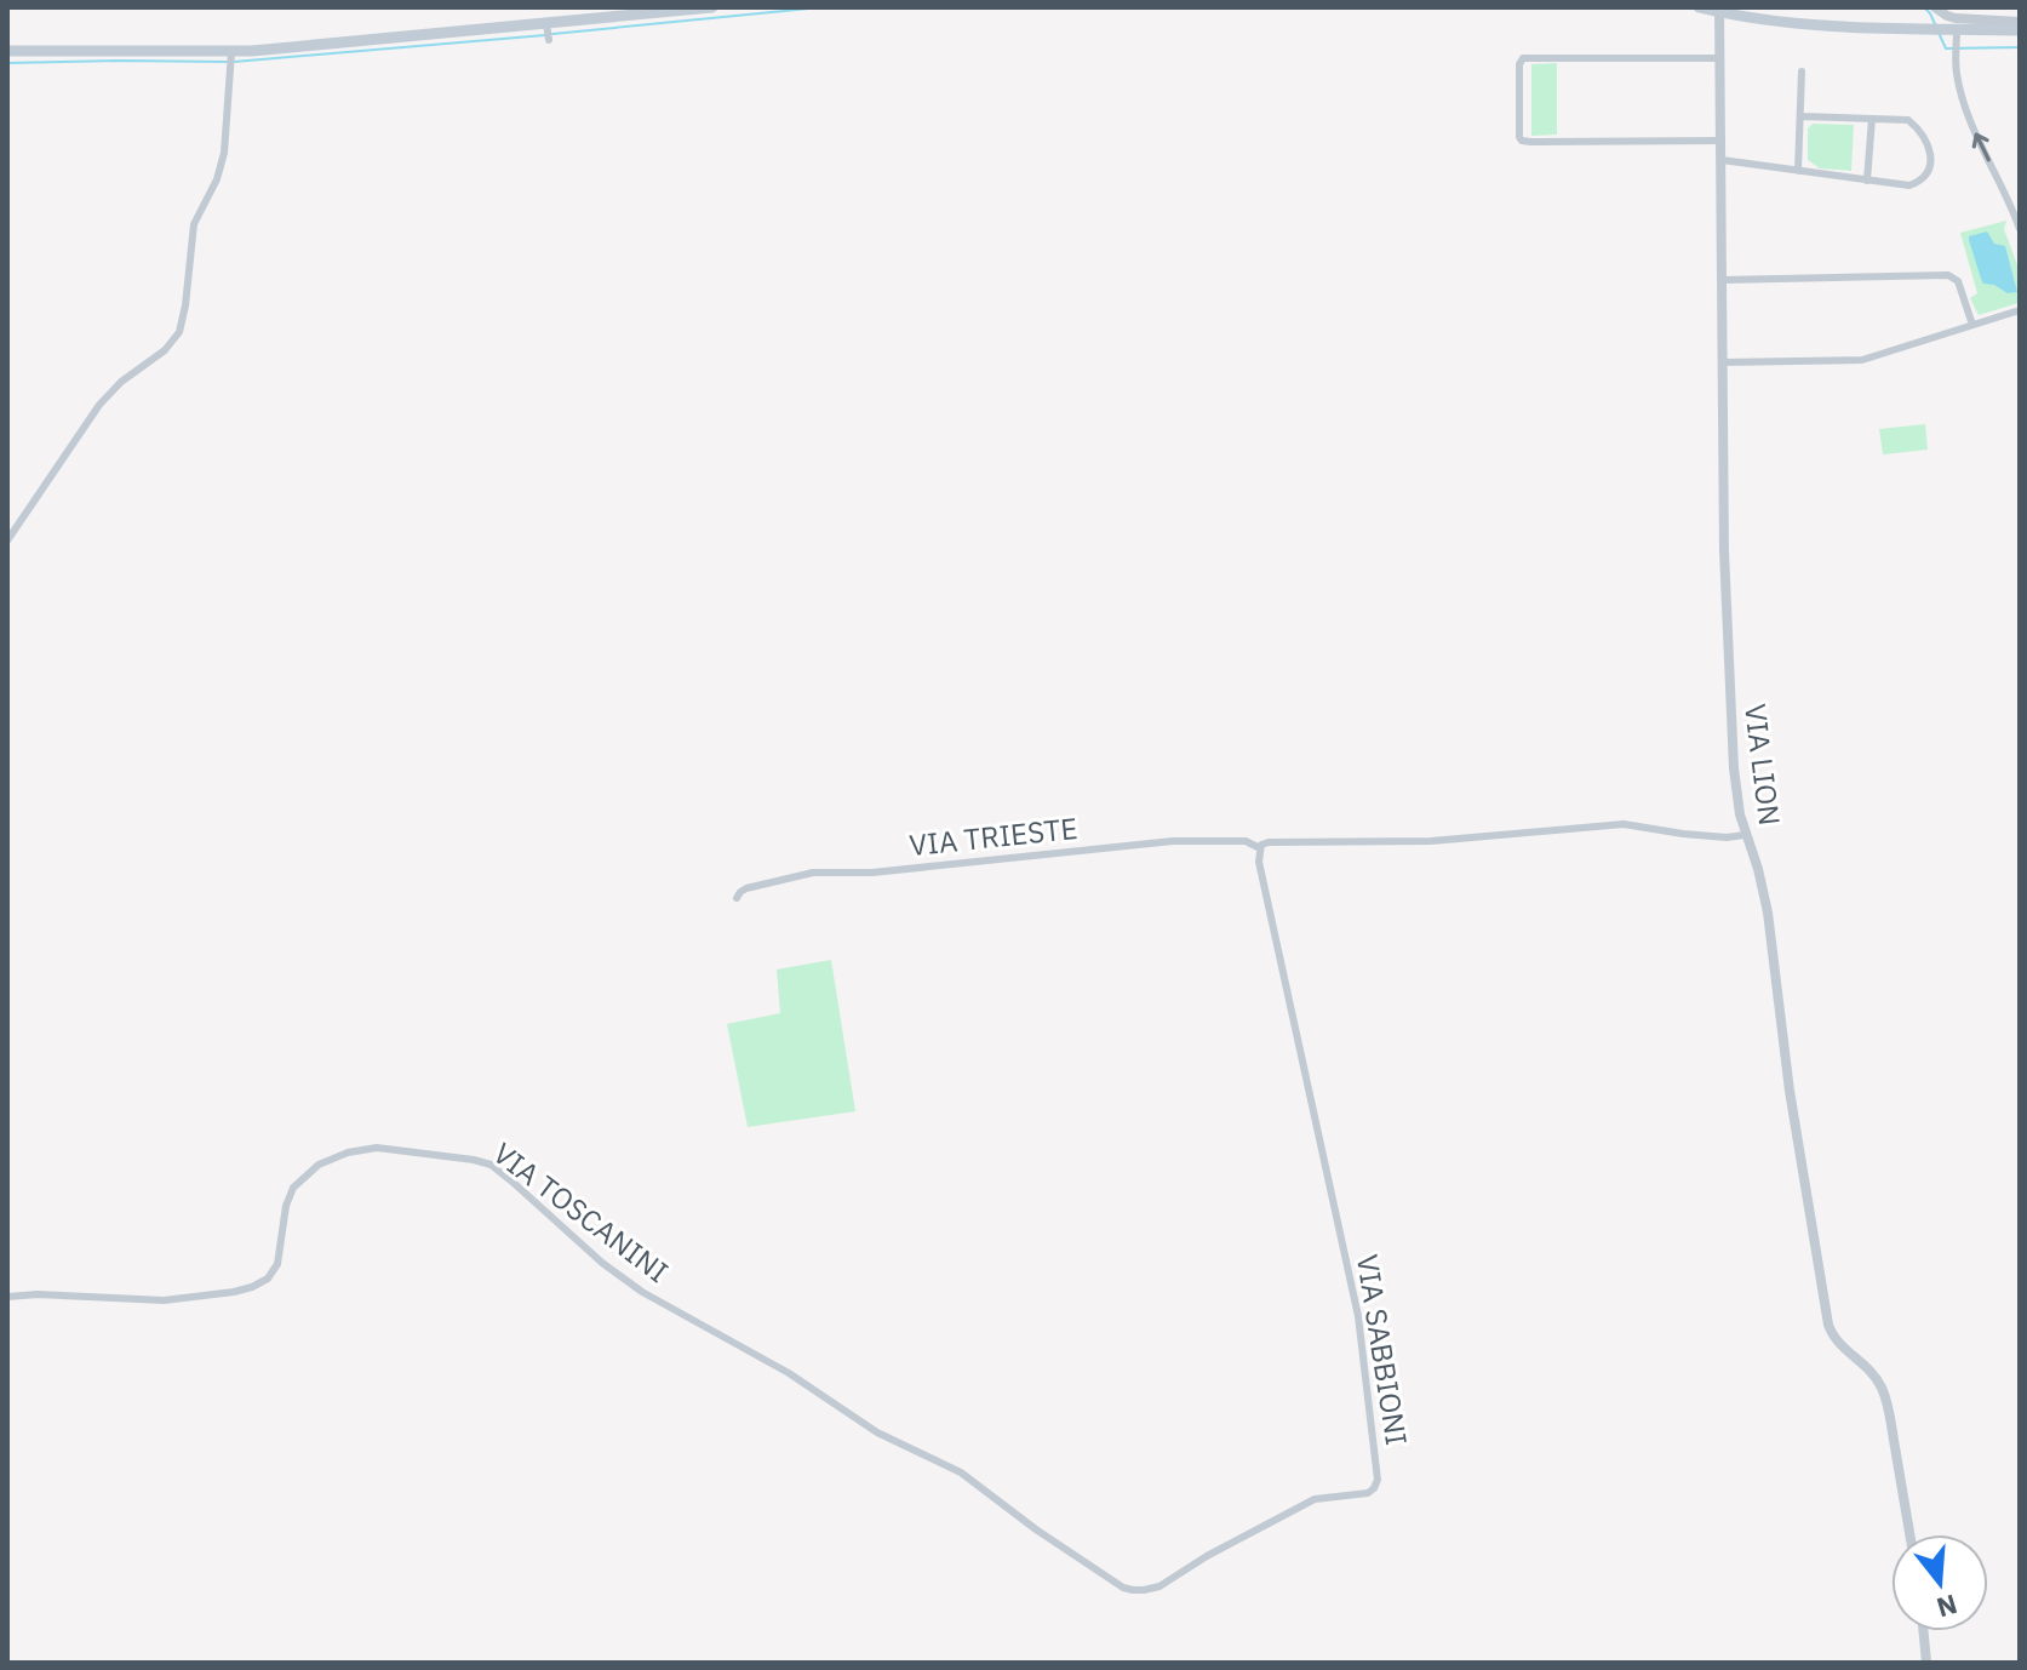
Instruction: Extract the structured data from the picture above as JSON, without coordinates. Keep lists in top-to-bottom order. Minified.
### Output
{"streets":{"street":["VIA LION","VIA TRIESTE","VIA TOSCANINI","VIA SABBIONI"]},"crossings":[["VIA LION","VIA TRIESTE"],["VIA TRIESTE","VIA SABBIONI"],["VIA TOSCANINI","VIA SABBIONI"]],"north":"bottom"}
